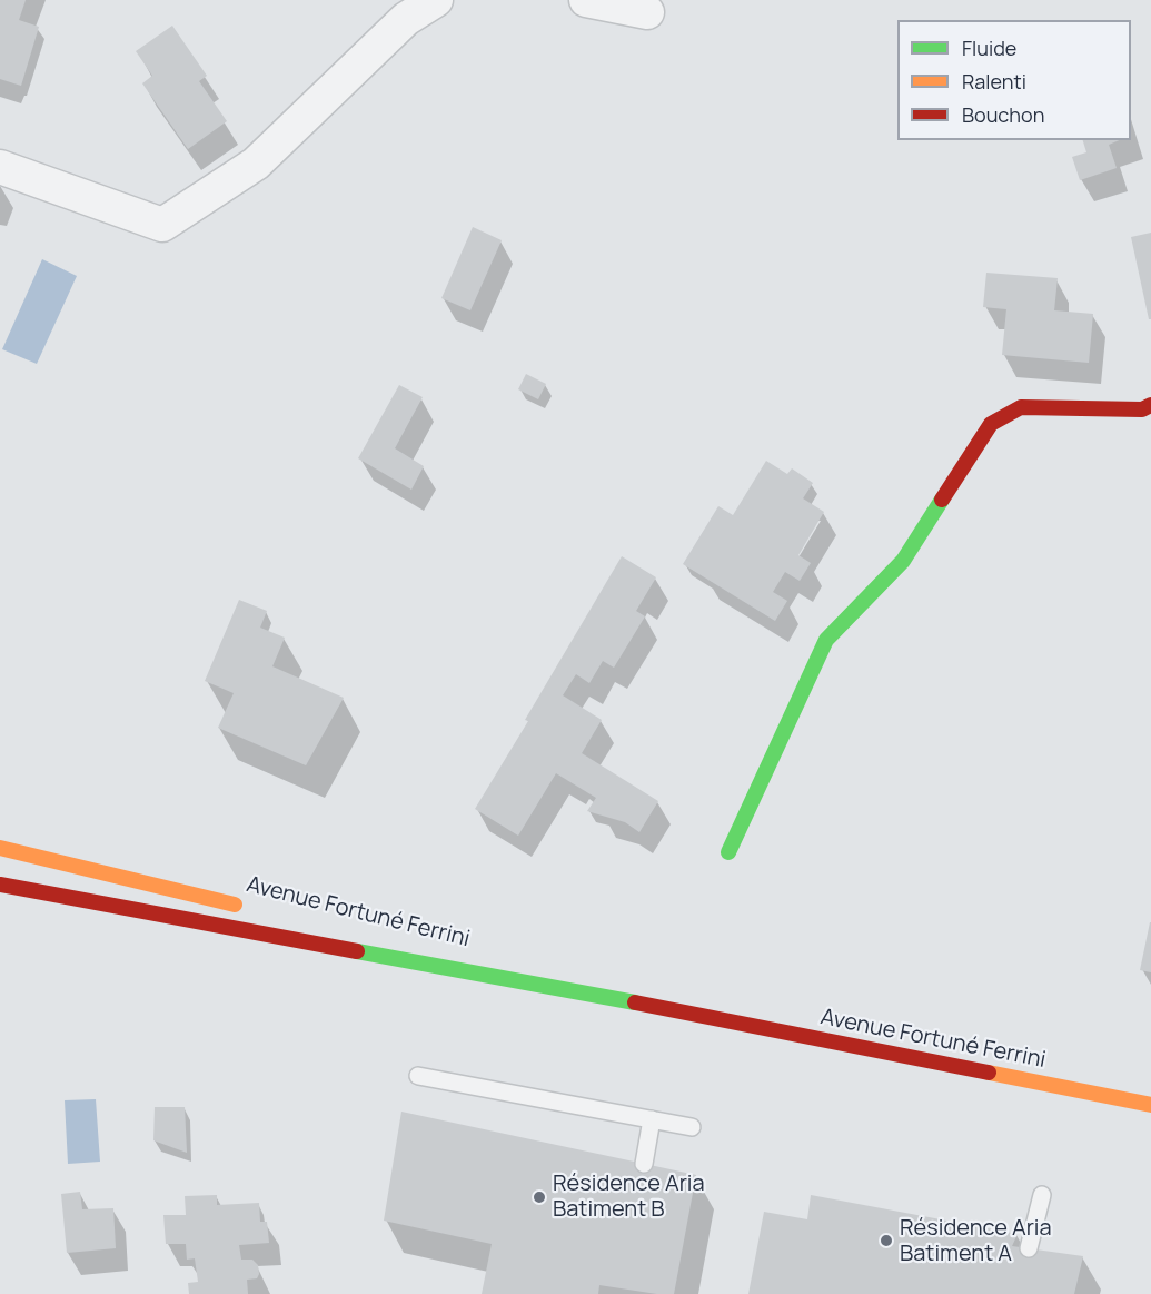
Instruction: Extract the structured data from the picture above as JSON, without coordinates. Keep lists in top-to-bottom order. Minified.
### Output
{"streets":{"main road":["Avenue Fortuné Ferrini"]},"places":["Résidence Aria Batiment B","Résidence Aria Batiment A"],"legend":["Fluide","Ralenti","Bouchon"]}
